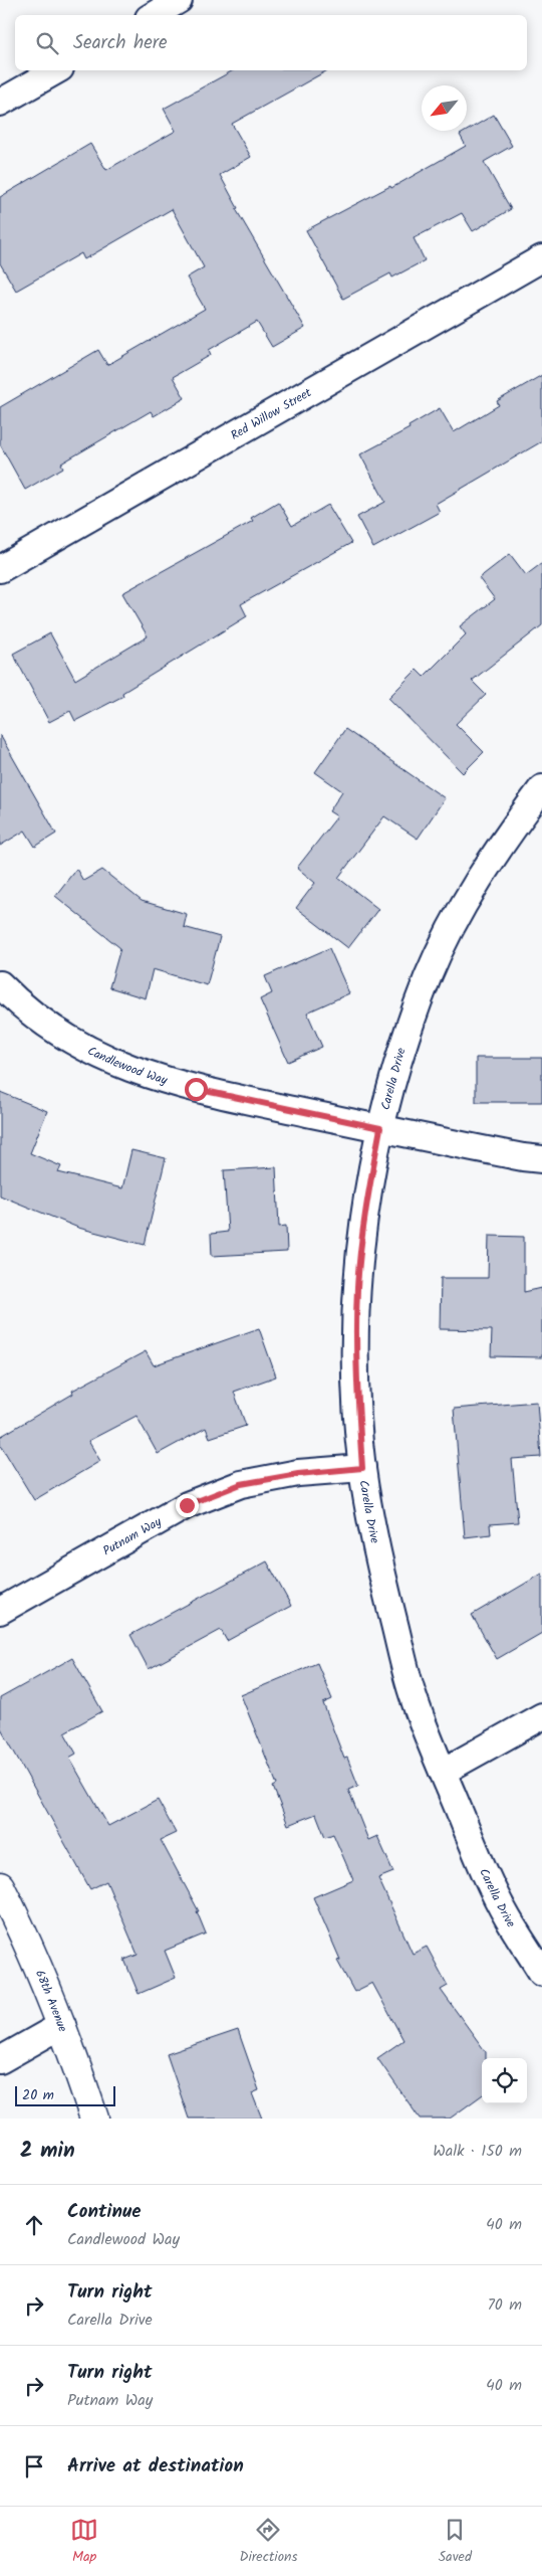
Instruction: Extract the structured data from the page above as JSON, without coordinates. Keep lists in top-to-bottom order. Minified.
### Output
{"streets":{"street":["Red Willow Street","Candlewood Way","Carella Drive","Putnam Way","68th Avenue"]},"crossings":[["Candlewood Way","Carella Drive"],["Carella Drive","Putnam Way"]],"scale_bar":"20 m","north":"bottom left","page":{"search":"Search here","scale":"20 m","heading":["2 min","Walk · 150 m"],"list":[["Continue","Candlewood Way","40 m"],["Turn right","Carella Drive","70 m"],["Turn right","Putnam Way","40 m"],"Arrive at destination"],"nav":["Map","Directions","Saved"]}}
